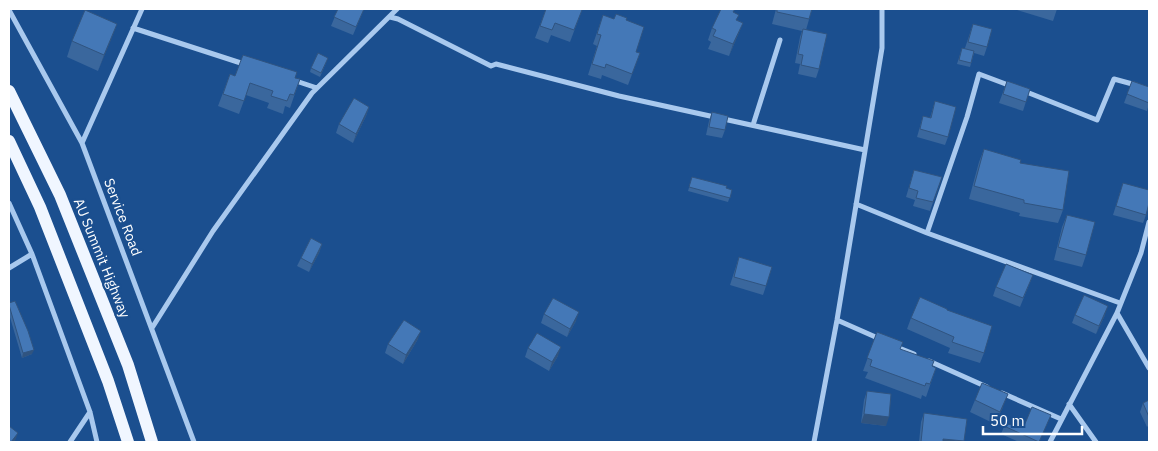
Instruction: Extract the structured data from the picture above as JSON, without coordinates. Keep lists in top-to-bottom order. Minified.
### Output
{"streets":{"main road":["AU Summit Highway"],"street":["Service Road"]},"scale_bar":"50 m"}
